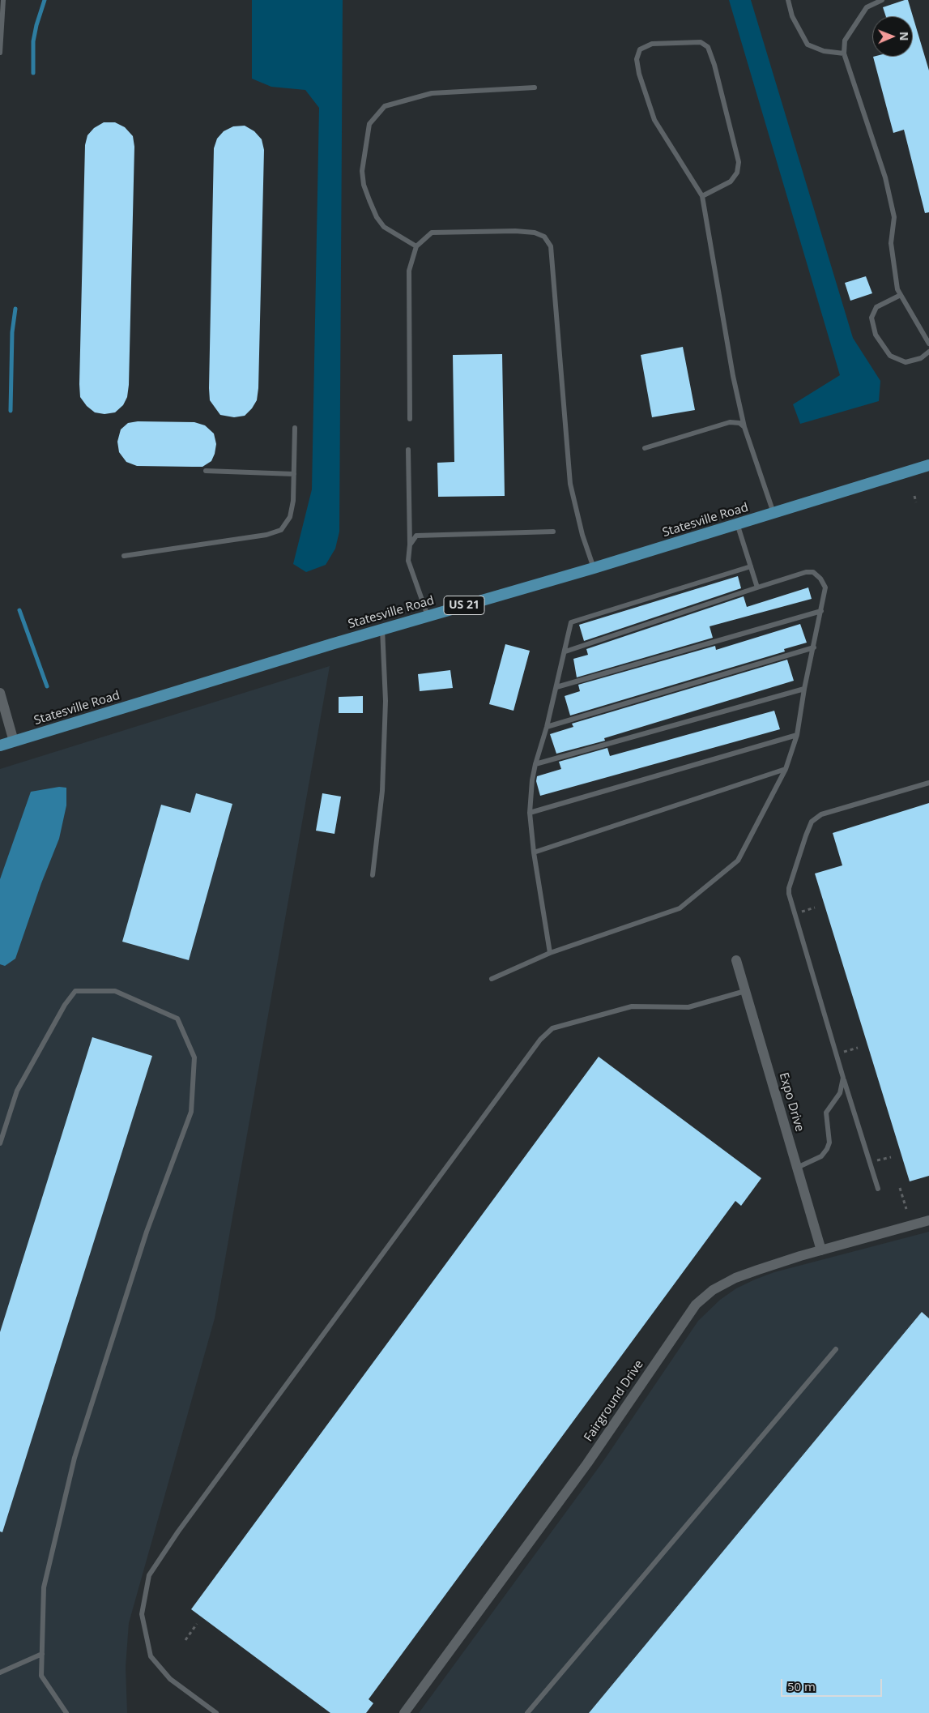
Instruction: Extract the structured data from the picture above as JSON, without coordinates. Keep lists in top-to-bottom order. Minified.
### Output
{"streets":{"main road":["Statesville Road","US 21"],"street":["Expo Drive","Fairground Drive"]},"crossings":[["Expo Drive","Fairground Drive"]],"scale_bar":"50 m","north":"right"}
